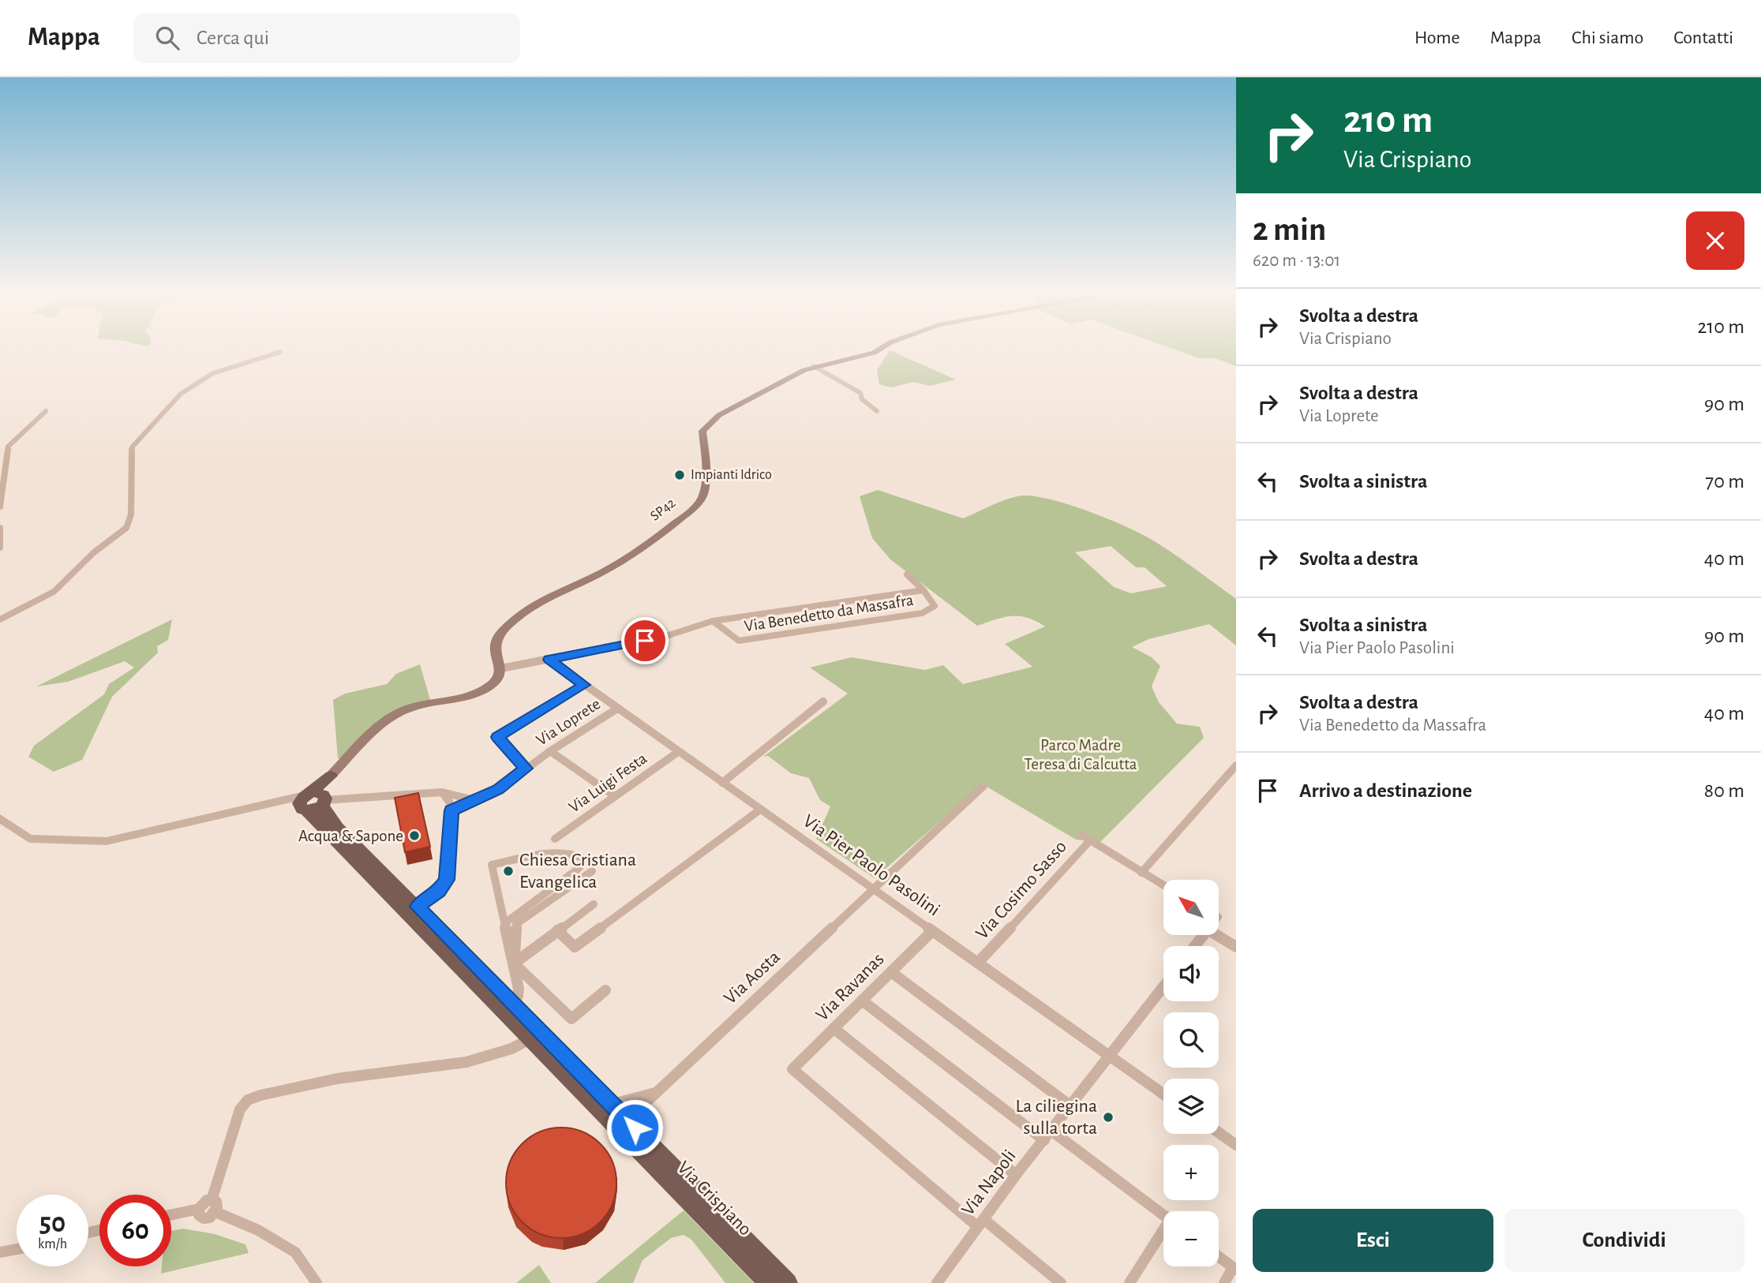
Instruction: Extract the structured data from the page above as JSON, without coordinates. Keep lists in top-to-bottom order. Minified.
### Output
{"streets":{"main road":["SP42","Via Crispiano"],"street":["Via Benedetto da Massafra","Via Loprete","Via Luigi Festa","Via Pier Paolo Pasolini","Via Cosimo Sasso","Via Aosta","Via Ravanas","Via Napoli"]},"crossings":[["SP42","Via Benedetto da Massafra"],["Via Benedetto da Massafra","Via Pier Paolo Pasolini"],["Via Loprete","Via Pier Paolo Pasolini"],["Via Luigi Festa","Via Pier Paolo Pasolini"],["Via Pier Paolo Pasolini","Via Cosimo Sasso"],["Via Pier Paolo Pasolini","Via Aosta"],["Via Pier Paolo Pasolini","Via Ravanas"],["Via Pier Paolo Pasolini","Via Napoli"],["Via Aosta","Via Crispiano"],["Via Ravanas","Via Napoli"]],"parks":["Parco Madre Teresa di Calcutta"],"places":["Impianti Idrico","Acqua & Sapone","Chiesa Cristiana Evangelica","La ciliegina sulla torta"],"north":"top left","page":{"header":"Mappa","search":"Cerca qui","nav":["Home","Mappa","Chi siamo","Contatti"],"turn":["210 m","Via Crispiano"],"heading":["2 min","620 m · 13:01"],"list":[{"name":"Svolta a destra","note":"Via Crispiano","value":"210 m"},{"name":"Svolta a destra","note":"Via Loprete","value":"90 m"},{"name":"Svolta a sinistra","value":"70 m"},{"name":"Svolta a destra","value":"40 m"},{"name":"Svolta a sinistra","note":"Via Pier Paolo Pasolini","value":"90 m"},{"name":"Svolta a destra","note":"Via Benedetto da Massafra","value":"40 m"},{"name":"Arrivo a destinazione","value":"80 m"}],"map_buttons":["+","−"],"speed":"50 km/h","limit":"60","buttons":["Esci","Condividi"]}}
